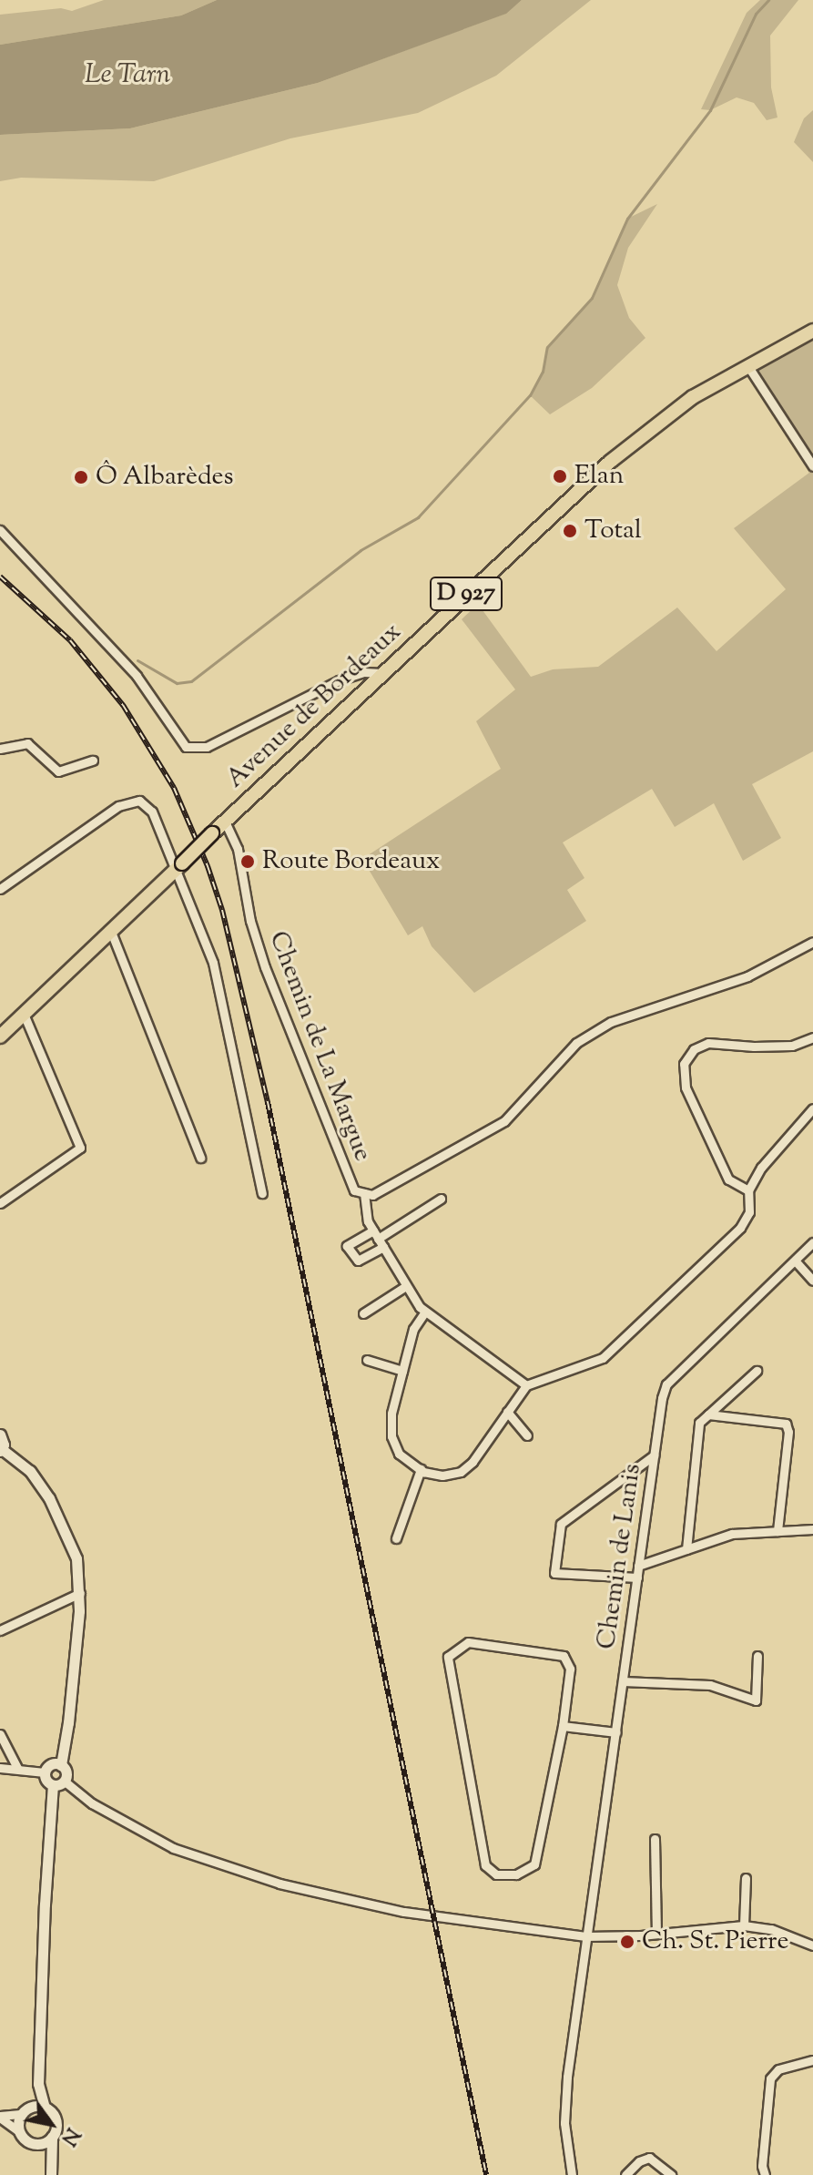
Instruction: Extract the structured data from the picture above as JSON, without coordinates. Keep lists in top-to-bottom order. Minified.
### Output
{"streets":{"main road":["D 927","Avenue de Bordeaux"],"street":["Chemin de La Margue","Chemin de Lanis"]},"crossings":[["D 927","Avenue de Bordeaux"],["D 927","Chemin de La Margue"],["Avenue de Bordeaux","Chemin de La Margue"]],"water":["Le Tarn"],"places":["Elan","Ô Albarèdes","Total","Route Bordeaux","Ch. St. Pierre"],"north":"bottom right"}
